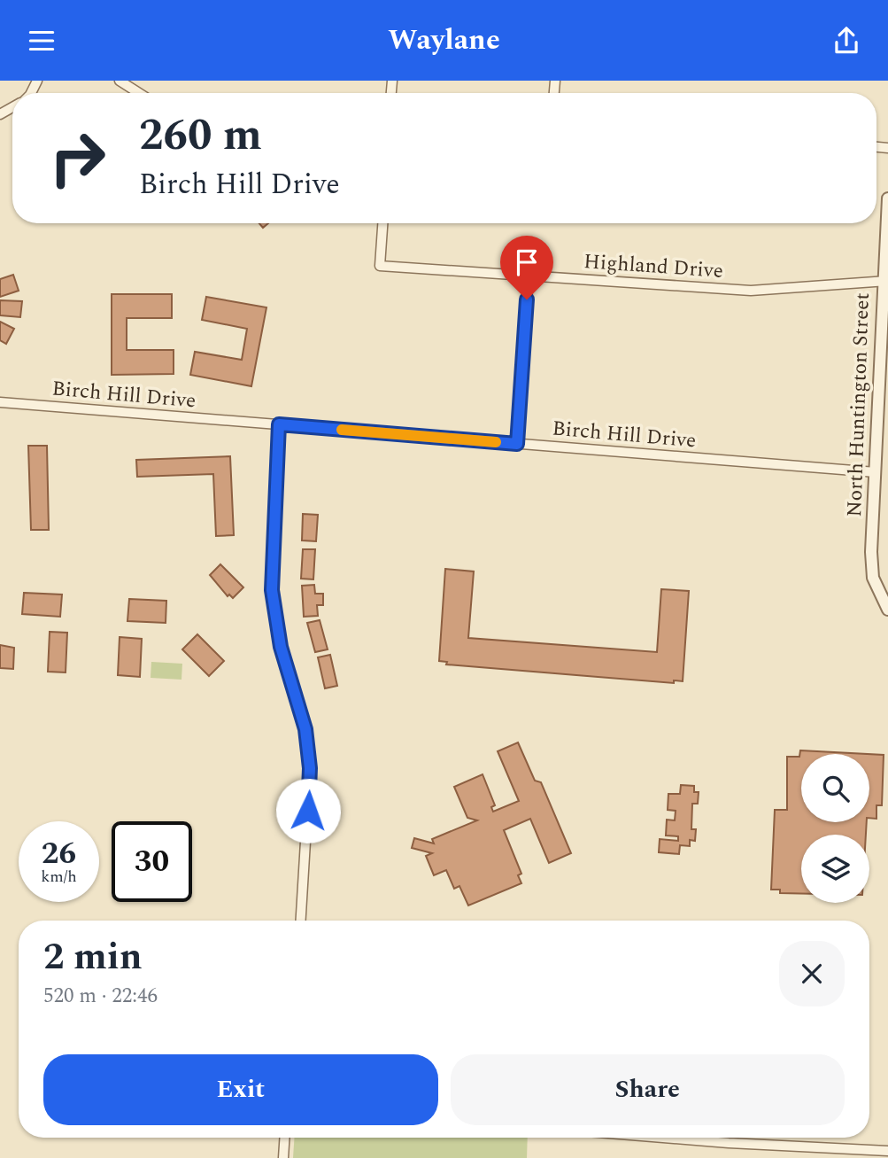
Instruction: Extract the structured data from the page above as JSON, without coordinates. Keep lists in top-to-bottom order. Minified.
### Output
{"streets":{"street":["Highland Drive","Birch Hill Drive","North Huntington Street"]},"crossings":[["Highland Drive","North Huntington Street"],["Birch Hill Drive","North Huntington Street"]],"page":{"header":"Waylane","turn":["260 m","Birch Hill Drive"],"speed":"26 km/h","limit":"30","heading":["2 min","520 m · 22:46"],"buttons":["Exit","Share"]}}
